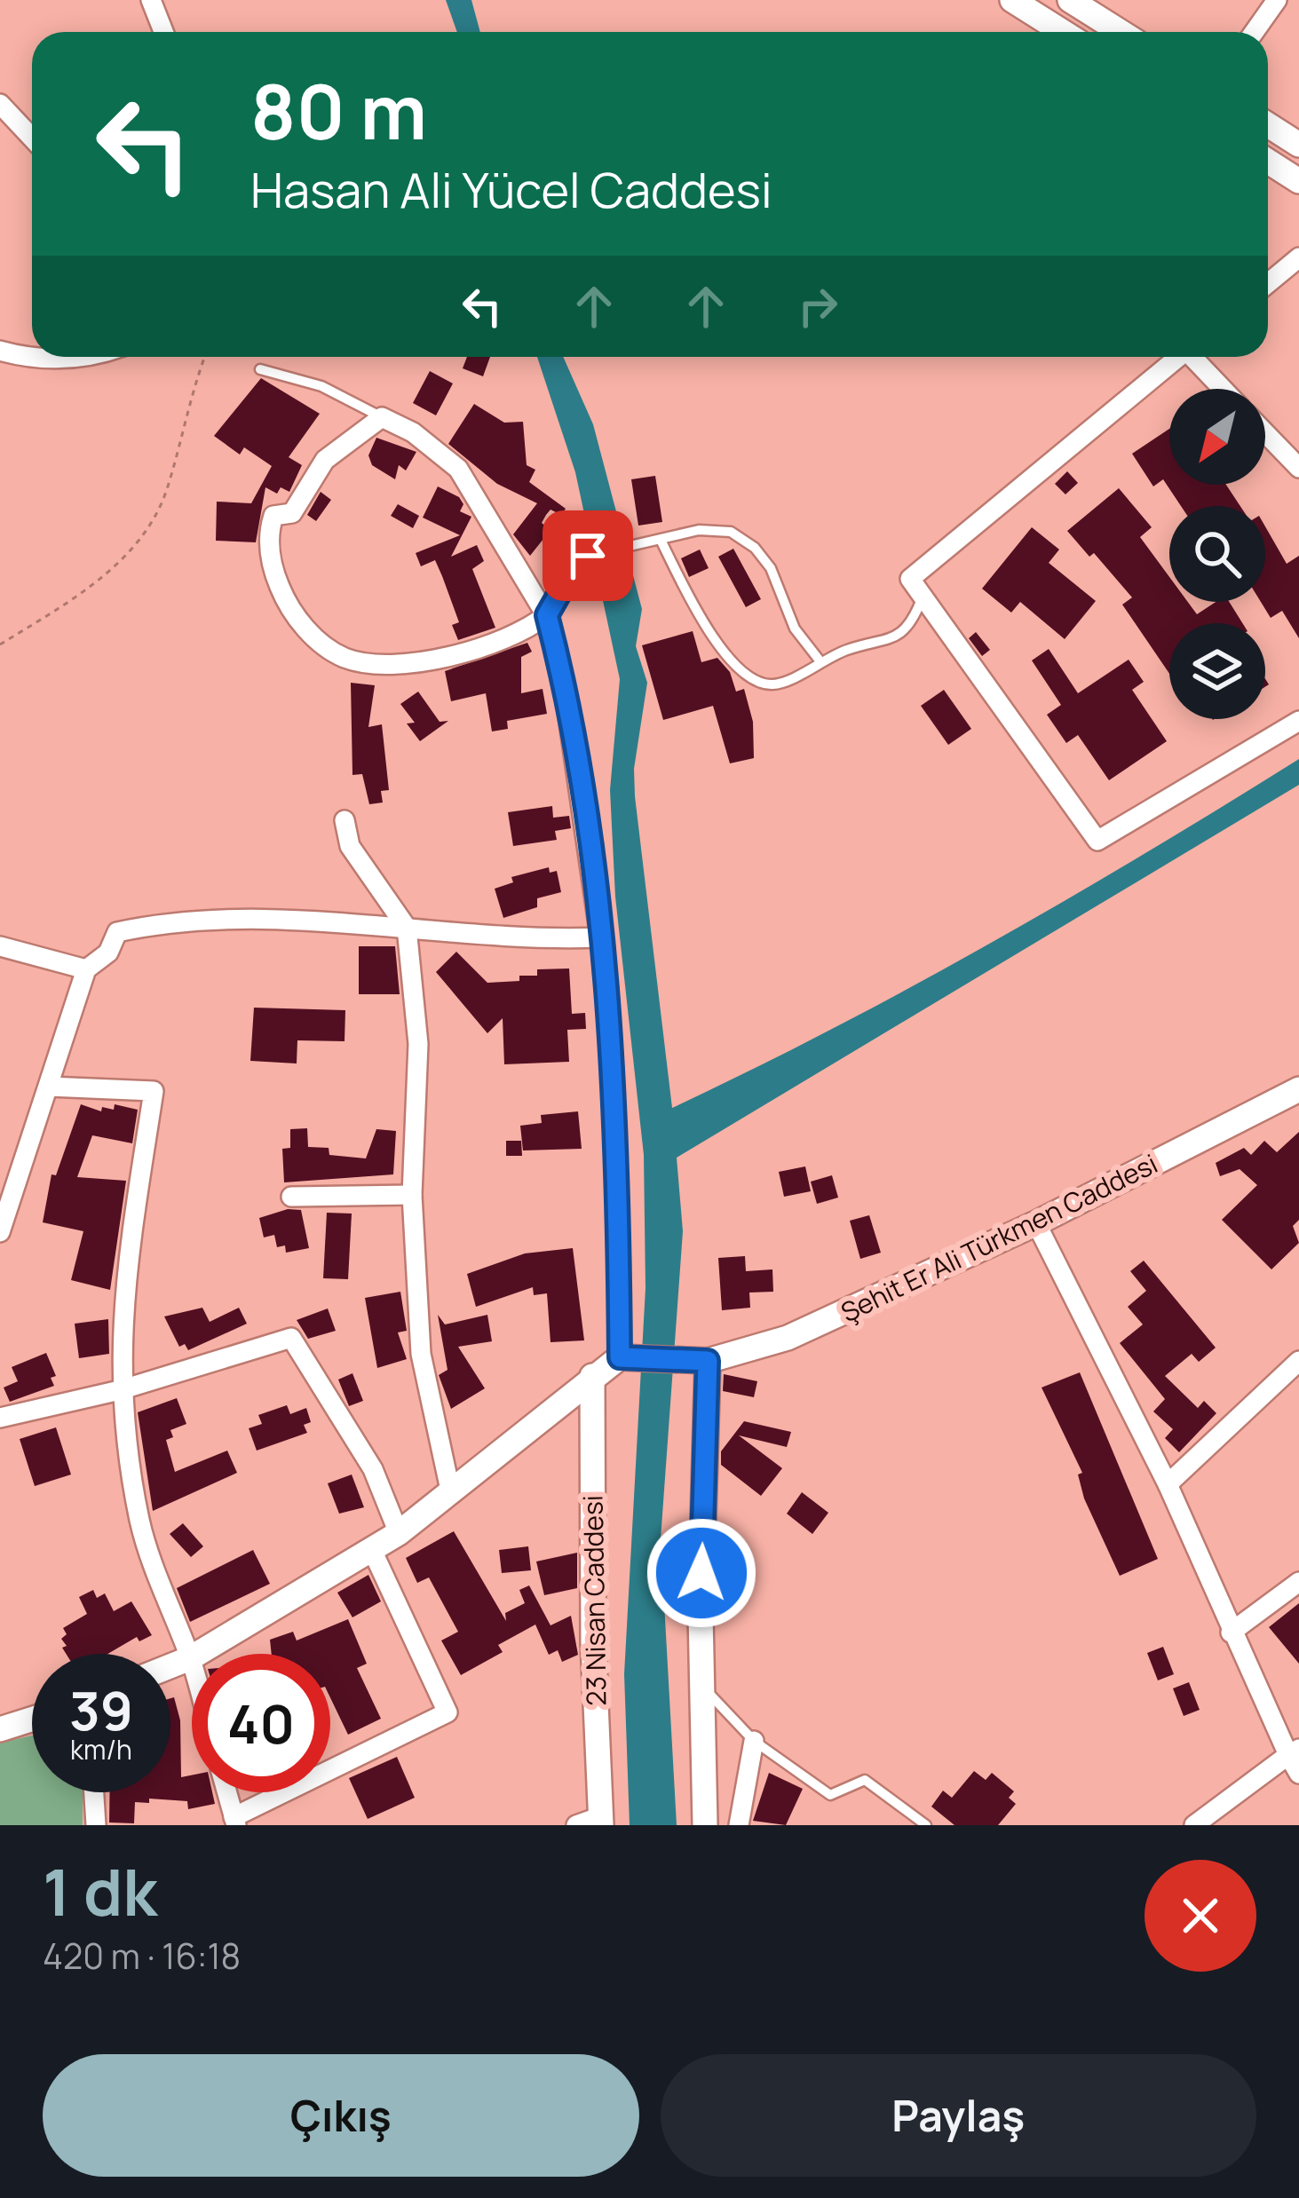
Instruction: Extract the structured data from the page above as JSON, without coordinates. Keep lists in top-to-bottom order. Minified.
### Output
{"streets":{"street":["Şehit Er Ali Türkmen Caddesi","23 Nisan Caddesi"]},"north":"bottom left","page":{"turn":["80 m","Hasan Ali Yücel Caddesi"],"speed":"39 km/h","limit":"40","heading":["1 dk","420 m · 16:18"],"buttons":["Çıkış","Paylaş"]}}
